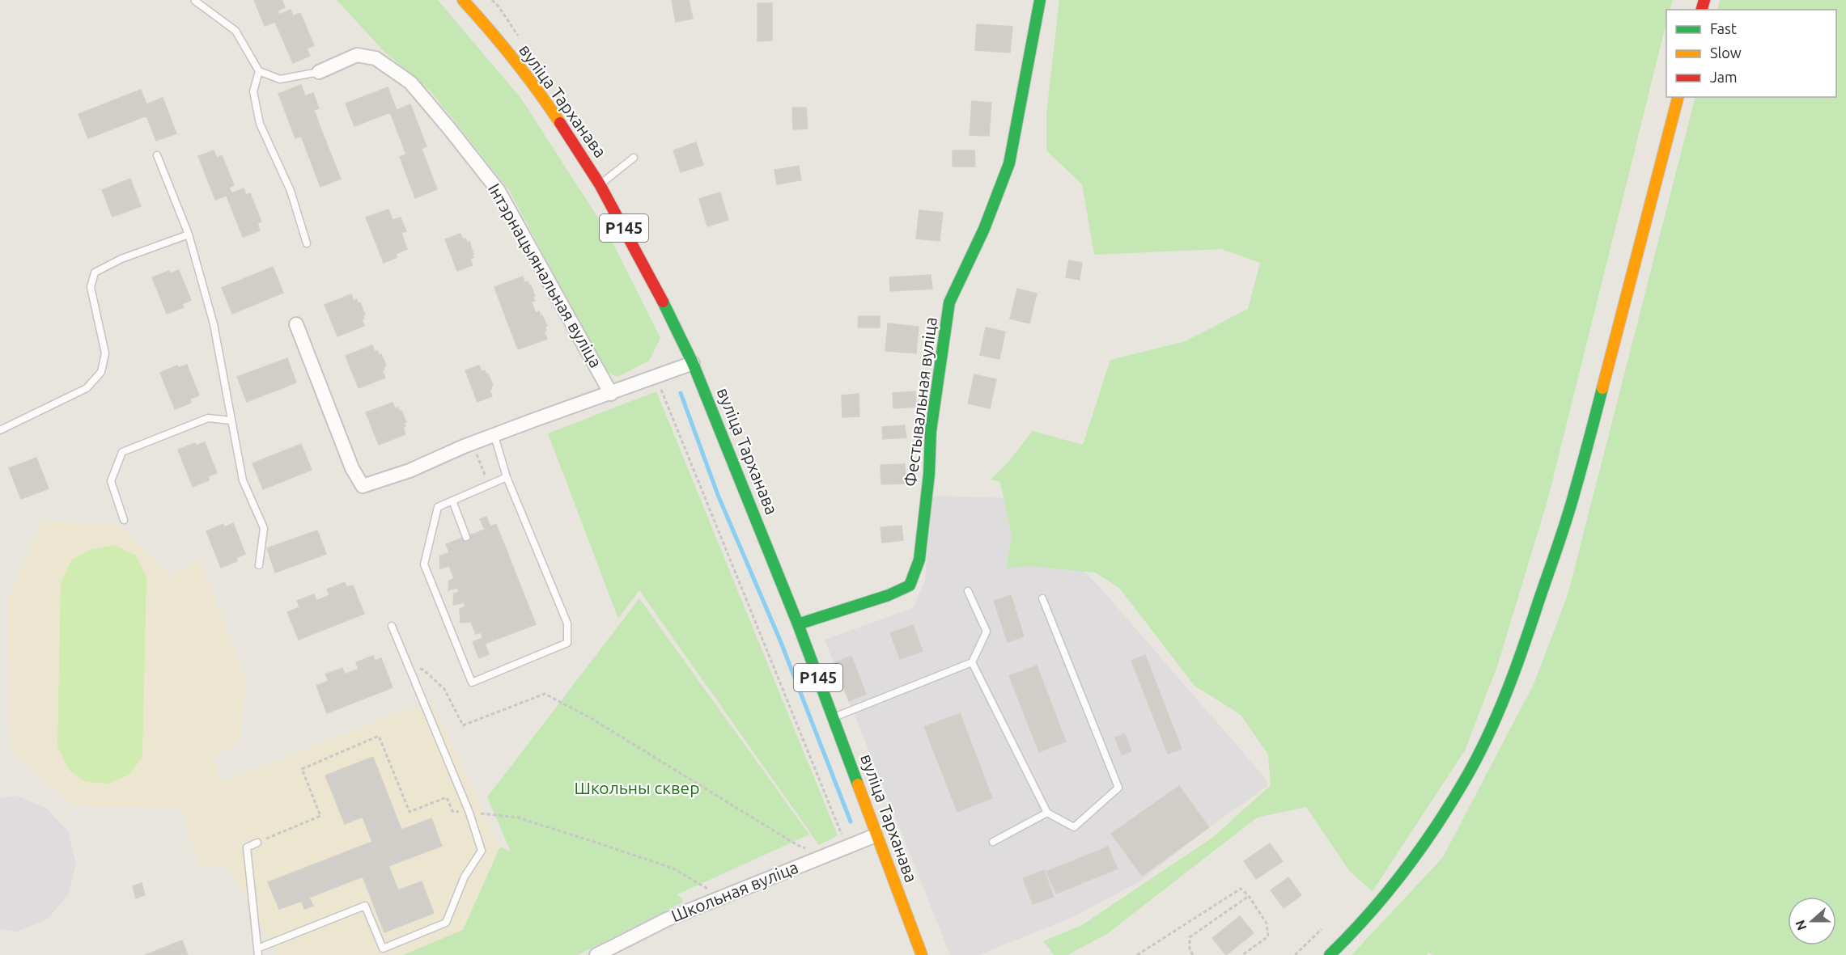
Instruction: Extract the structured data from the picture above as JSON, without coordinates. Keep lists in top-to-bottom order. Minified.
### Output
{"streets":{"street":["вуліца Тарханава","Р145","Інтэрнацыянальная вуліца","Фестывальная вуліца","Школьная вуліца"]},"crossings":[["вуліца Тарханава","Фестывальная вуліца"],["вуліца Тарханава","Школьная вуліца"]],"parks":["Школьны сквер"],"legend":["Fast","Slow","Jam"],"north":"left"}
